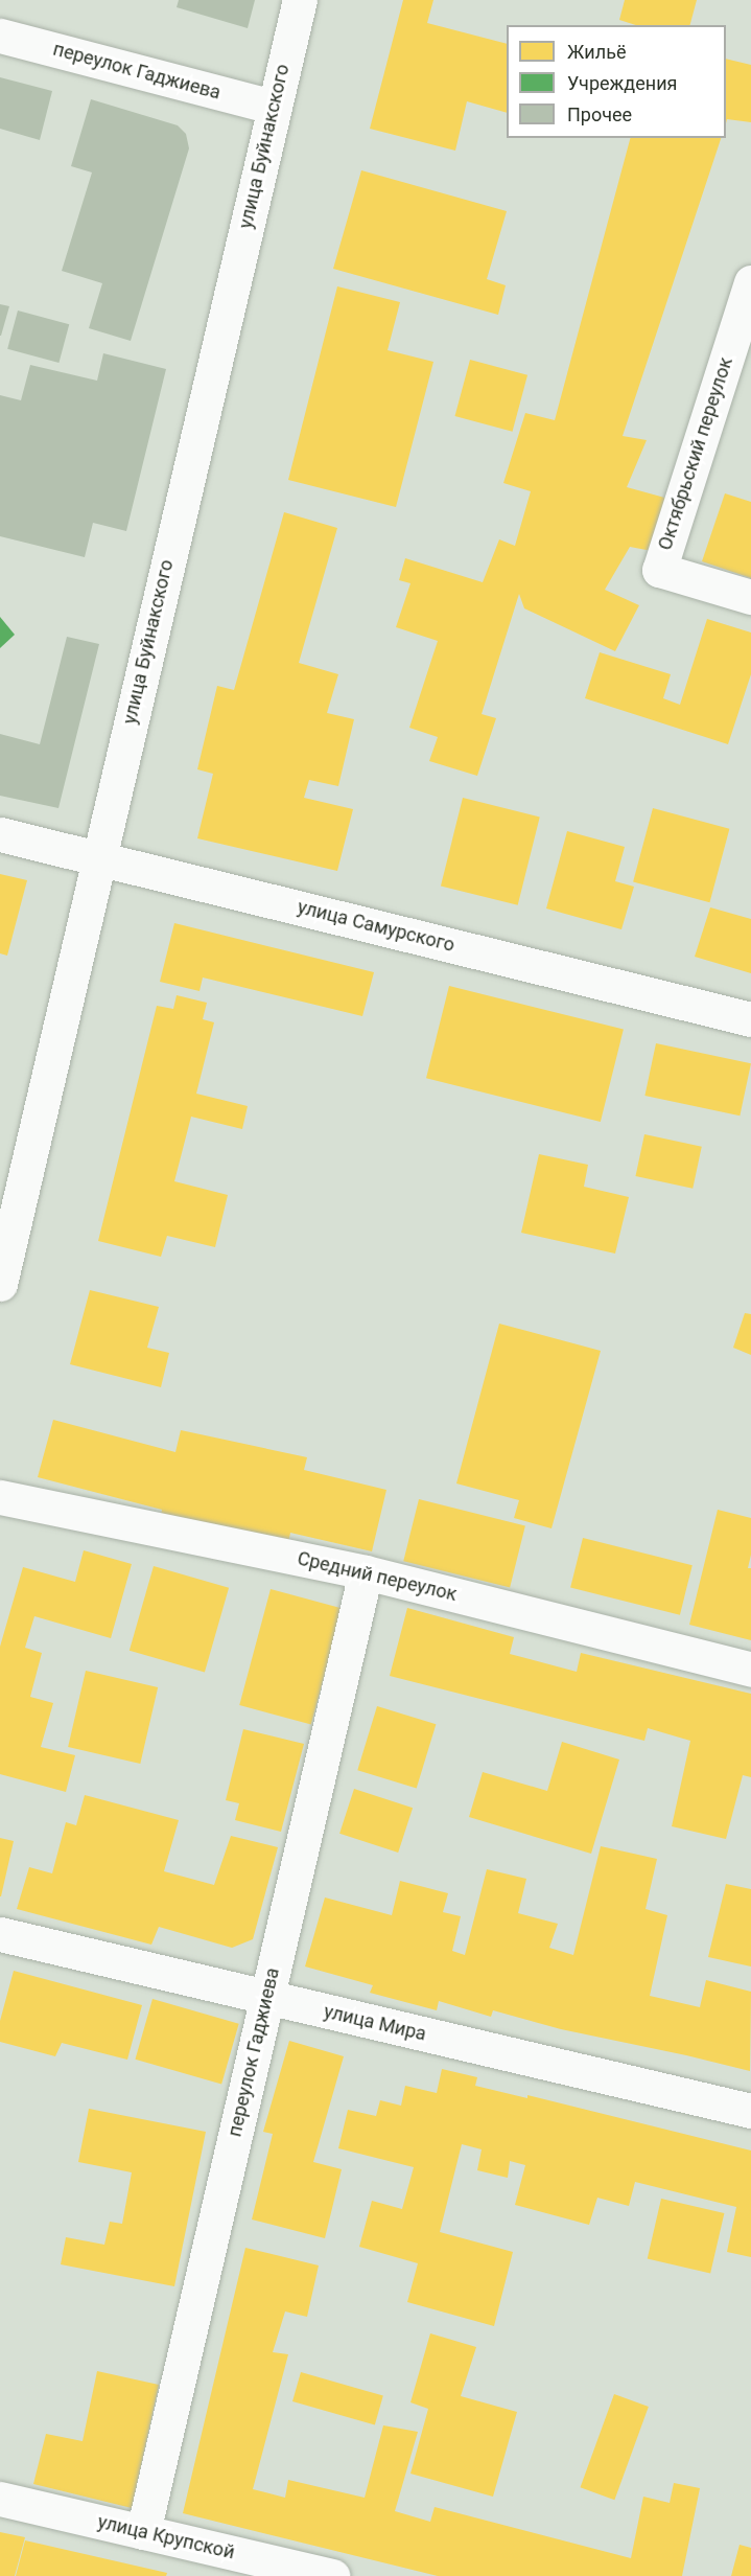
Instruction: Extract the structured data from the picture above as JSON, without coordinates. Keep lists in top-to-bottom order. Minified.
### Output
{"streets":{"street":["переулок Гаджиева","улица Буйнакского","Октябрьский переулок","улица Самурского","Средний переулок","улица Мира","улица Крупской"]},"crossings":[["переулок Гаджиева","улица Буйнакского"],["переулок Гаджиева","Средний переулок"],["переулок Гаджиева","улица Мира"],["переулок Гаджиева","улица Крупской"],["улица Буйнакского","улица Самурского"]],"legend":["Жильё","Учреждения","Прочее"]}
